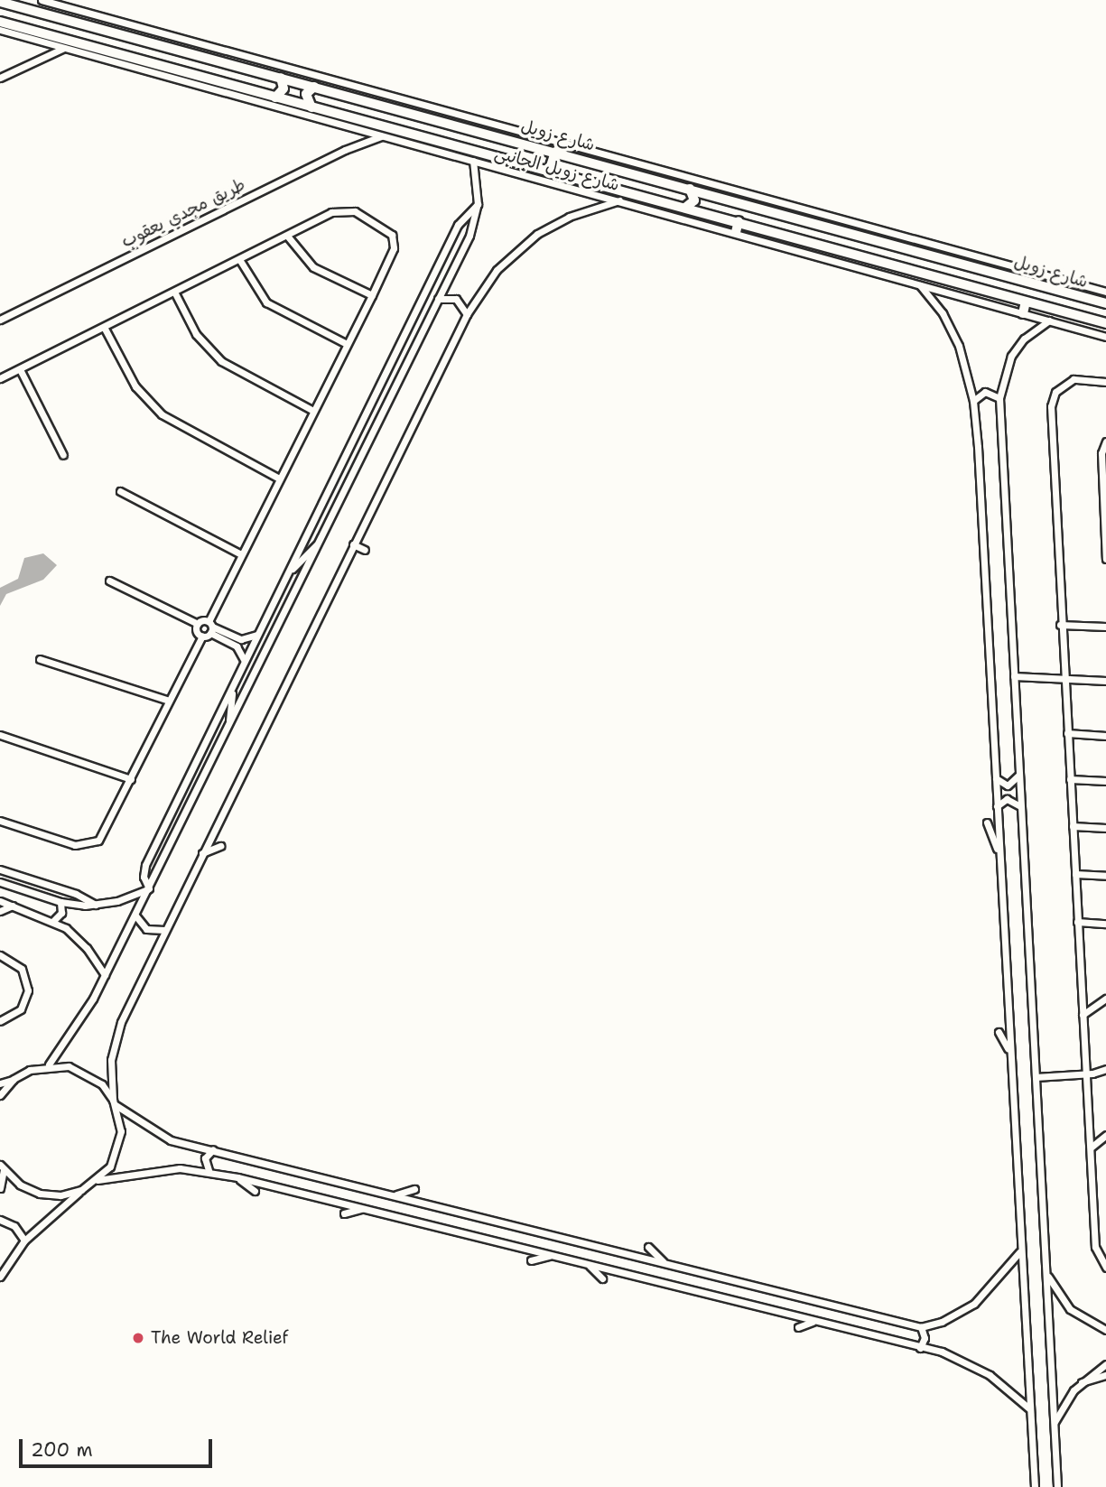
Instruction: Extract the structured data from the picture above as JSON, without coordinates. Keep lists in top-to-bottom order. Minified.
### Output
{"streets":{"main road":["شارع زويل"],"street":["شارع زويل الجانبى","طريق مجدي يعقوب"]},"crossings":[["شارع زويل","شارع زويل الجانبى"],["شارع زويل الجانبى","طريق مجدي يعقوب"]],"places":["The World Relief"],"scale_bar":"200 m"}
